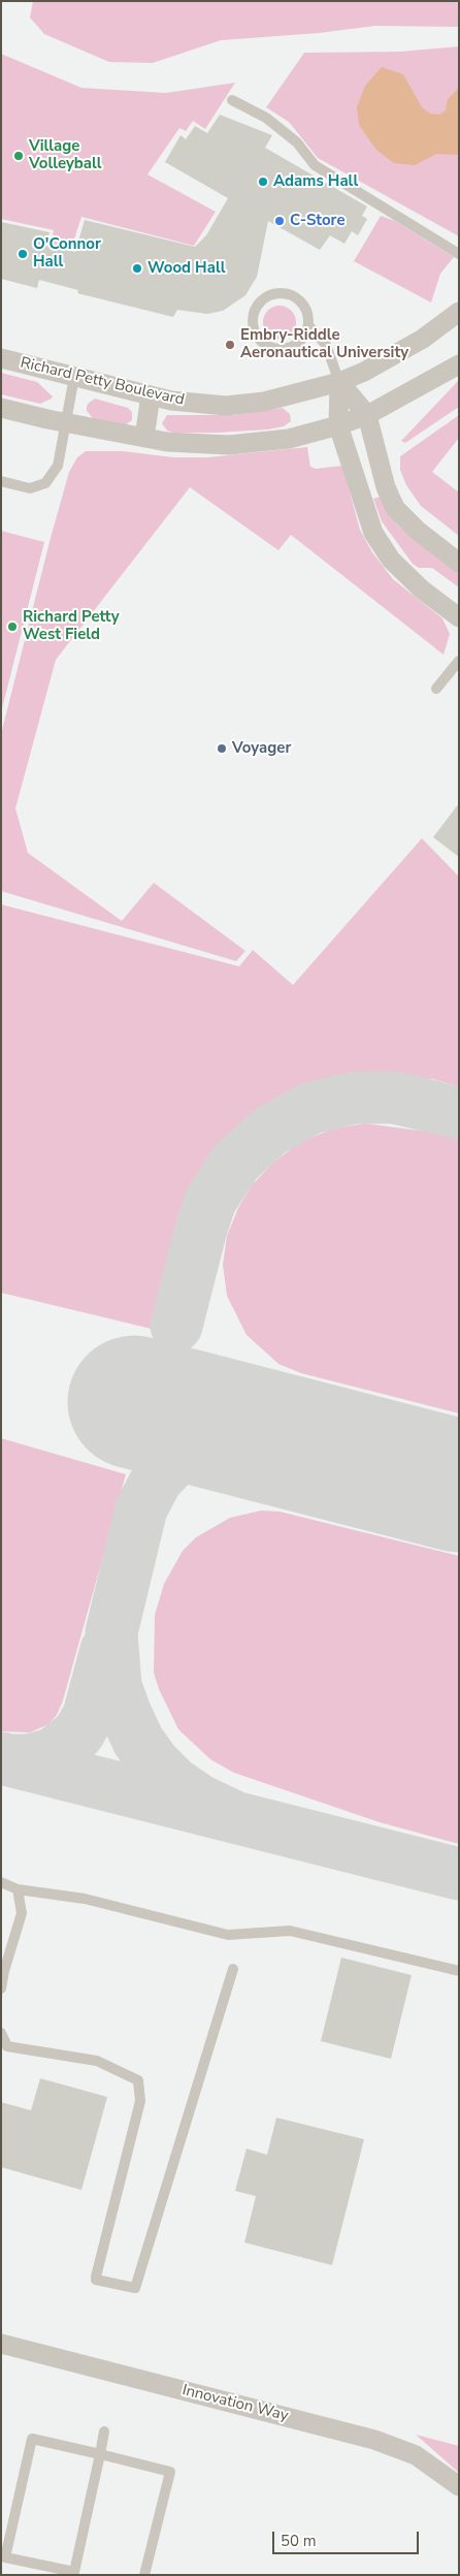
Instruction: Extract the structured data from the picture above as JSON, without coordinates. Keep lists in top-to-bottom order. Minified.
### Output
{"streets":{"street":["Richard Petty Boulevard","Innovation Way"]},"places":["Village Volleyball","Adams Hall","C-Store","O'Connor Hall","Wood Hall","Embry-Riddle Aeronautical University","Richard Petty West Field","Voyager"],"scale_bar":"50 m"}
